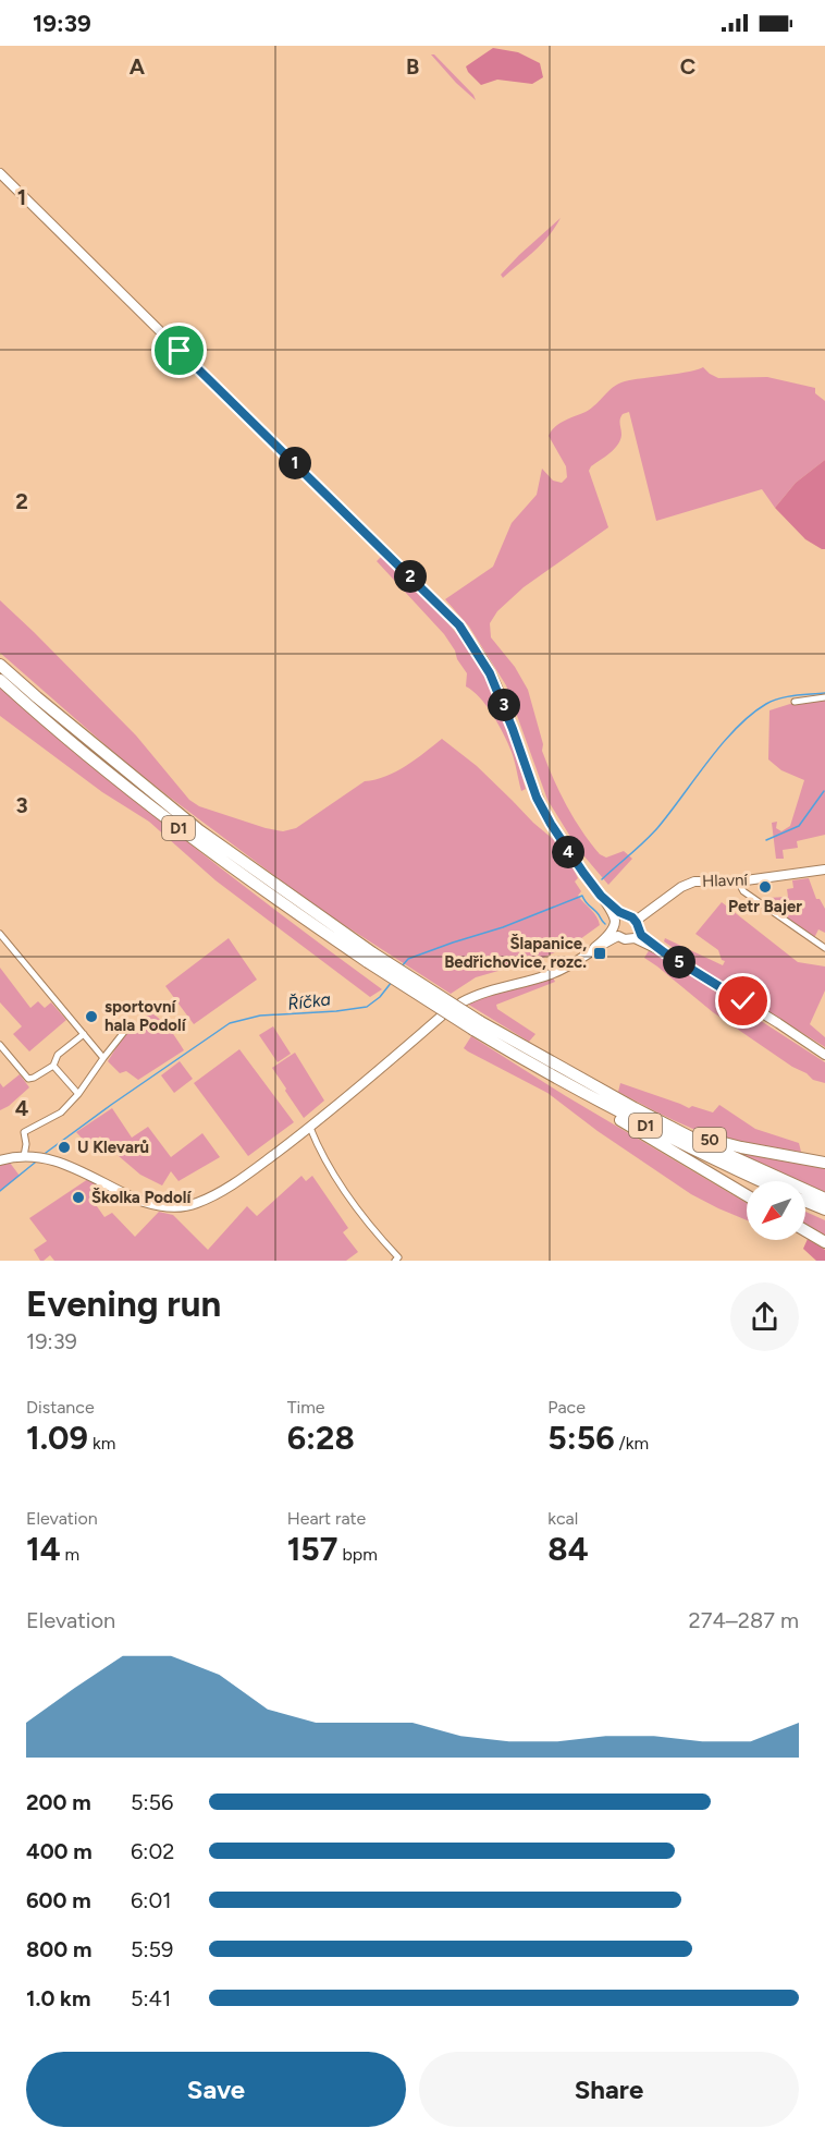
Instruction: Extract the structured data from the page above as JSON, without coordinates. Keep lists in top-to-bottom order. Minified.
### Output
{"streets":{"highway":["D1","50"],"main road":["Hlavní"]},"crossings":[["D1","50"]],"water":["Říčka"],"places":{"other":["Petr Bajer","sportovní hala Podolí","U Klevarů","Školka Podolí"],"transit":["Šlapanice, Bedřichovice, rozc."]},"north":"bottom left","page":{"status":"19:39","pins":["1","2","3","4","5"],"heading":["Evening run","19:39"],"stats":[["Distance","1.09 km"],["Time","6:28"],["Pace","5:56 /km"],["Elevation","14 m"],["Heart rate","157 bpm"],["kcal","84"]],"chart":["Elevation","274–287 m"],"list":[{"name":"200 m","note":"5:56"},{"name":"400 m","note":"6:02"},{"name":"600 m","note":"6:01"},{"name":"800 m","note":"5:59"},{"name":"1.0 km","note":"5:41"}],"buttons":["Save","Share"]},"grid":{"columns":["A","B","C"],"rows":["1","2","3","4"]}}
